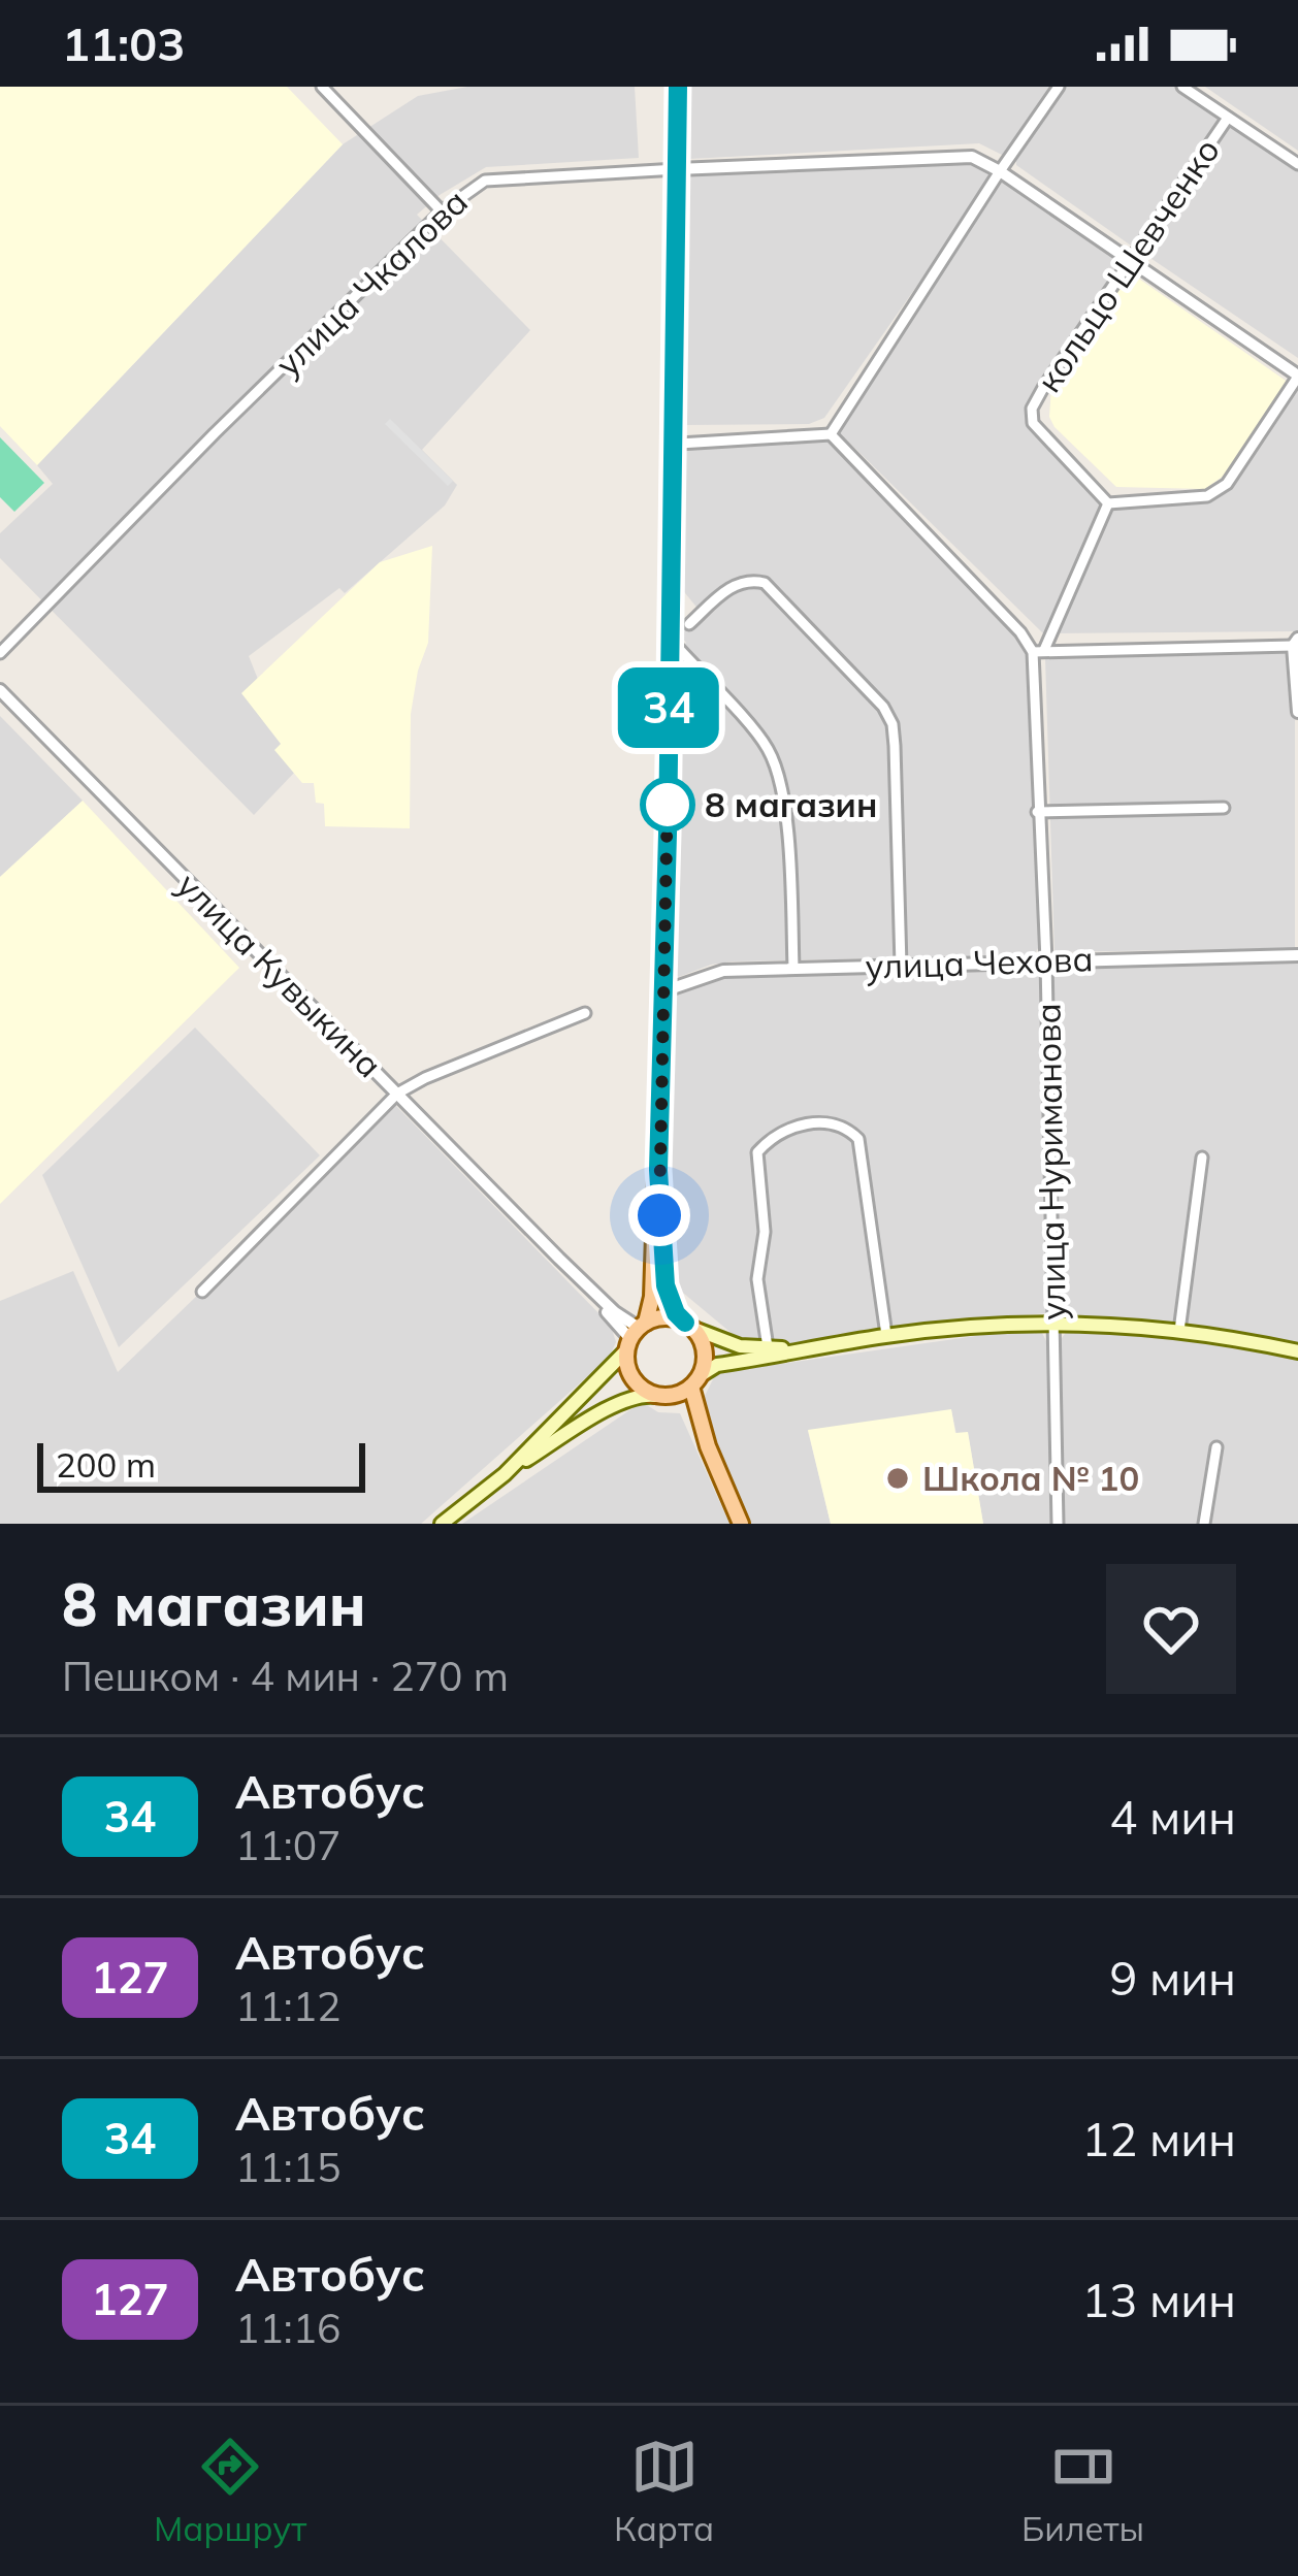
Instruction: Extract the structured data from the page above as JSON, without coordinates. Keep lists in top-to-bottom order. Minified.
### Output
{"streets":{"street":["кольцо Шевченко","улица Чкалова","улица Чехова","улица Кувыкина","улица Нуриманова"]},"crossings":[["улица Чехова","улица Нуриманова"]],"places":["8 магазин","Школа № 10"],"lines":["bus line 34"],"scale_bar":"200 m","page":{"status":"11:03","on_map":"34","scale":"200 m","heading":["8 магазин","Пешком · 4 мин · 270 m"],"list":[{"mark":"34","name":"Автобус","note":"11:07","value":"4 мин"},{"mark":"127","name":"Автобус","note":"11:12","value":"9 мин"},{"mark":"34","name":"Автобус","note":"11:15","value":"12 мин"},{"mark":"127","name":"Автобус","note":"11:16","value":"13 мин"}],"tabs":["Маршрут","Карта","Билеты"]}}
